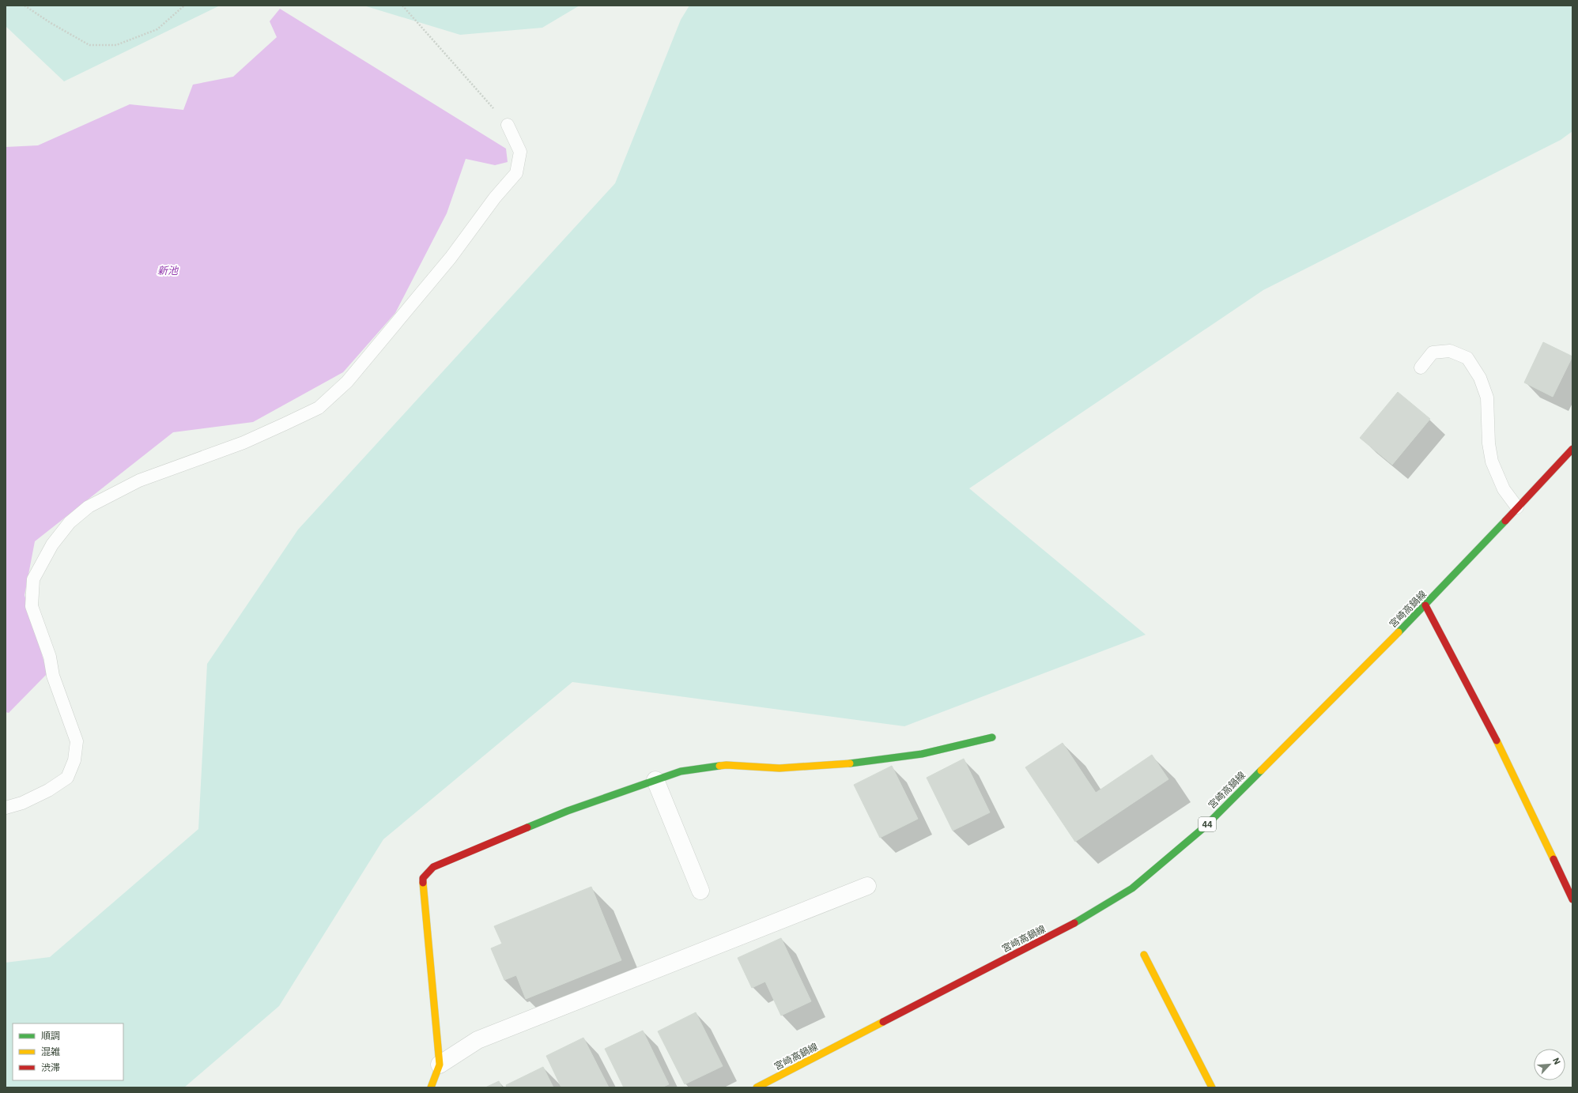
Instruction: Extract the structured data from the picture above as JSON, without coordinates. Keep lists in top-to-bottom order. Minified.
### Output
{"streets":{"street":["宮崎高鍋線","44"]},"water":["新池"],"legend":["順調","混雑","渋滞"],"north":"top right"}
